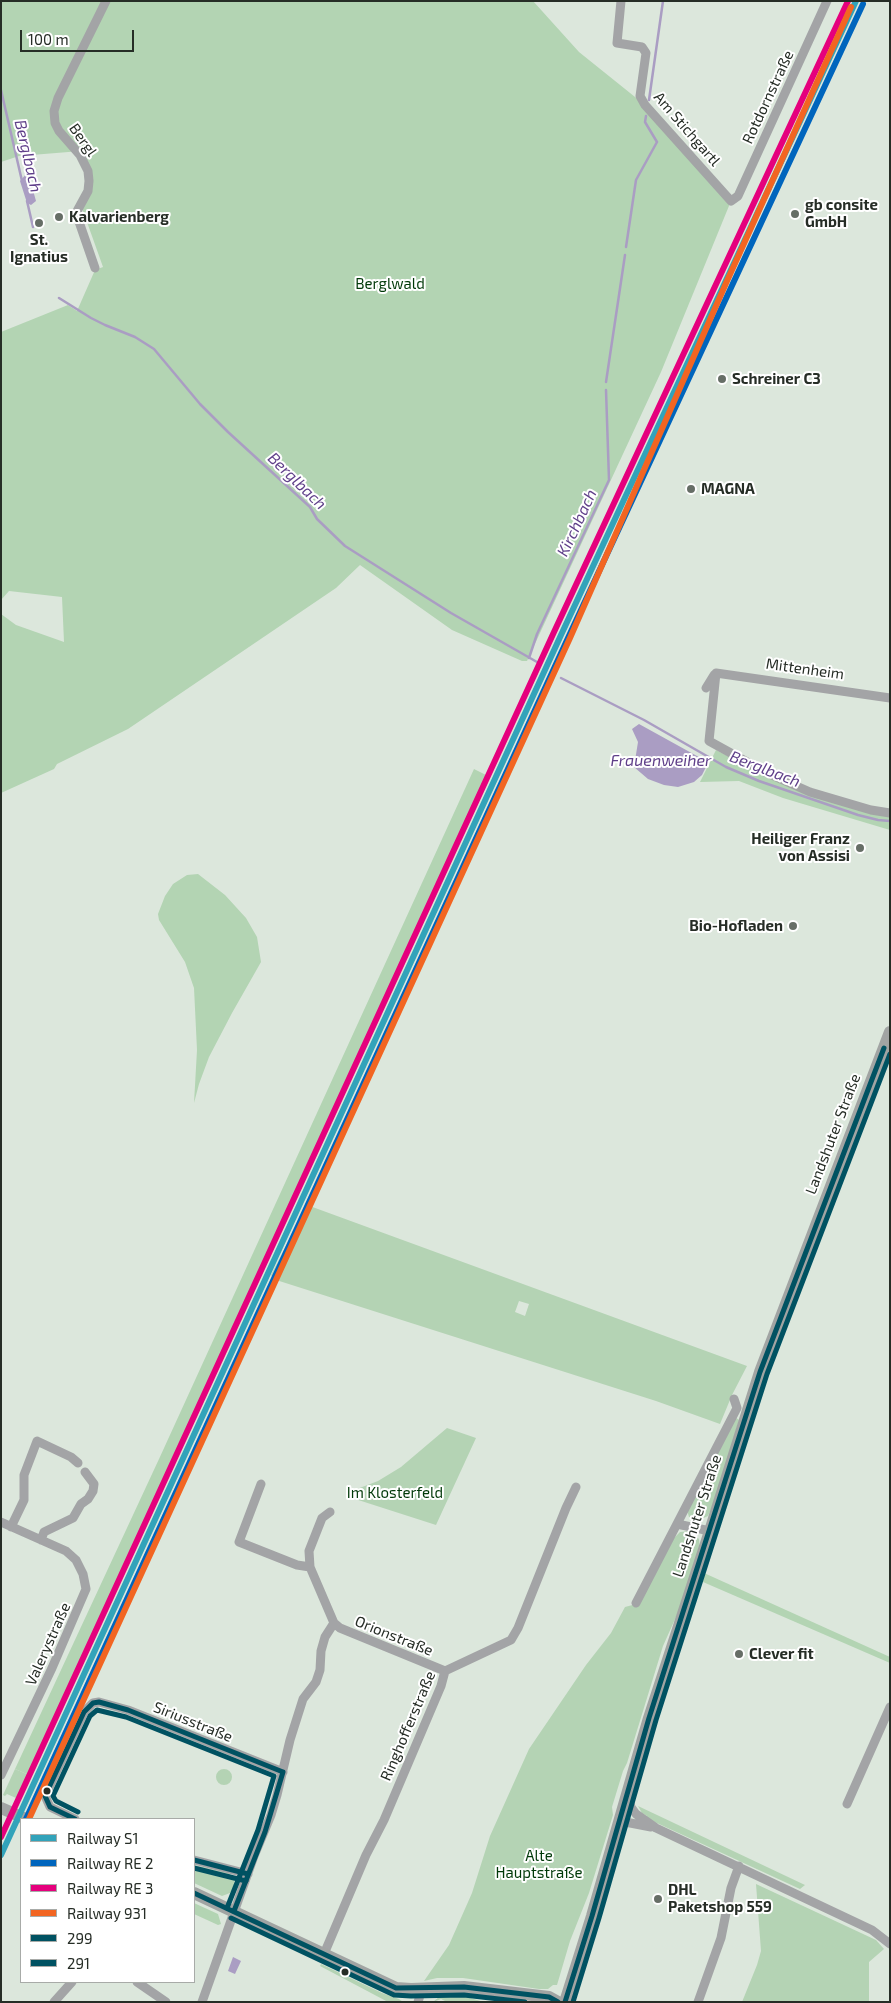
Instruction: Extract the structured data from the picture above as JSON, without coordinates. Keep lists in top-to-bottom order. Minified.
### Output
{"streets":{"main road":["Landshuter Straße"],"street":["Rotdornstraße","Am Stichgartl","Bergl","Mittenheim","Orionstraße","Valerystraße","Siriusstraße","Ringhofferstraße"]},"crossings":[["Rotdornstraße","Am Stichgartl"],["Orionstraße","Ringhofferstraße"]],"water":["Berglbach","Kirchbach","Frauenweiher"],"parks":["Berglwald","Im Klosterfeld","Alte Hauptstraße"],"places":["gb consite GmbH","Kalvarienberg","St. Ignatius","Schreiner C3","MAGNA","Heiliger Franz von Assisi","Bio-Hofladen","Clever fit","DHL Paketshop 559"],"lines":["rail line S1","rail line 931","transit line 299","transit line 291"],"legend":["Railway S1","Railway RE 2","Railway RE 3","Railway 931","299","291"],"scale_bar":"100 m"}
